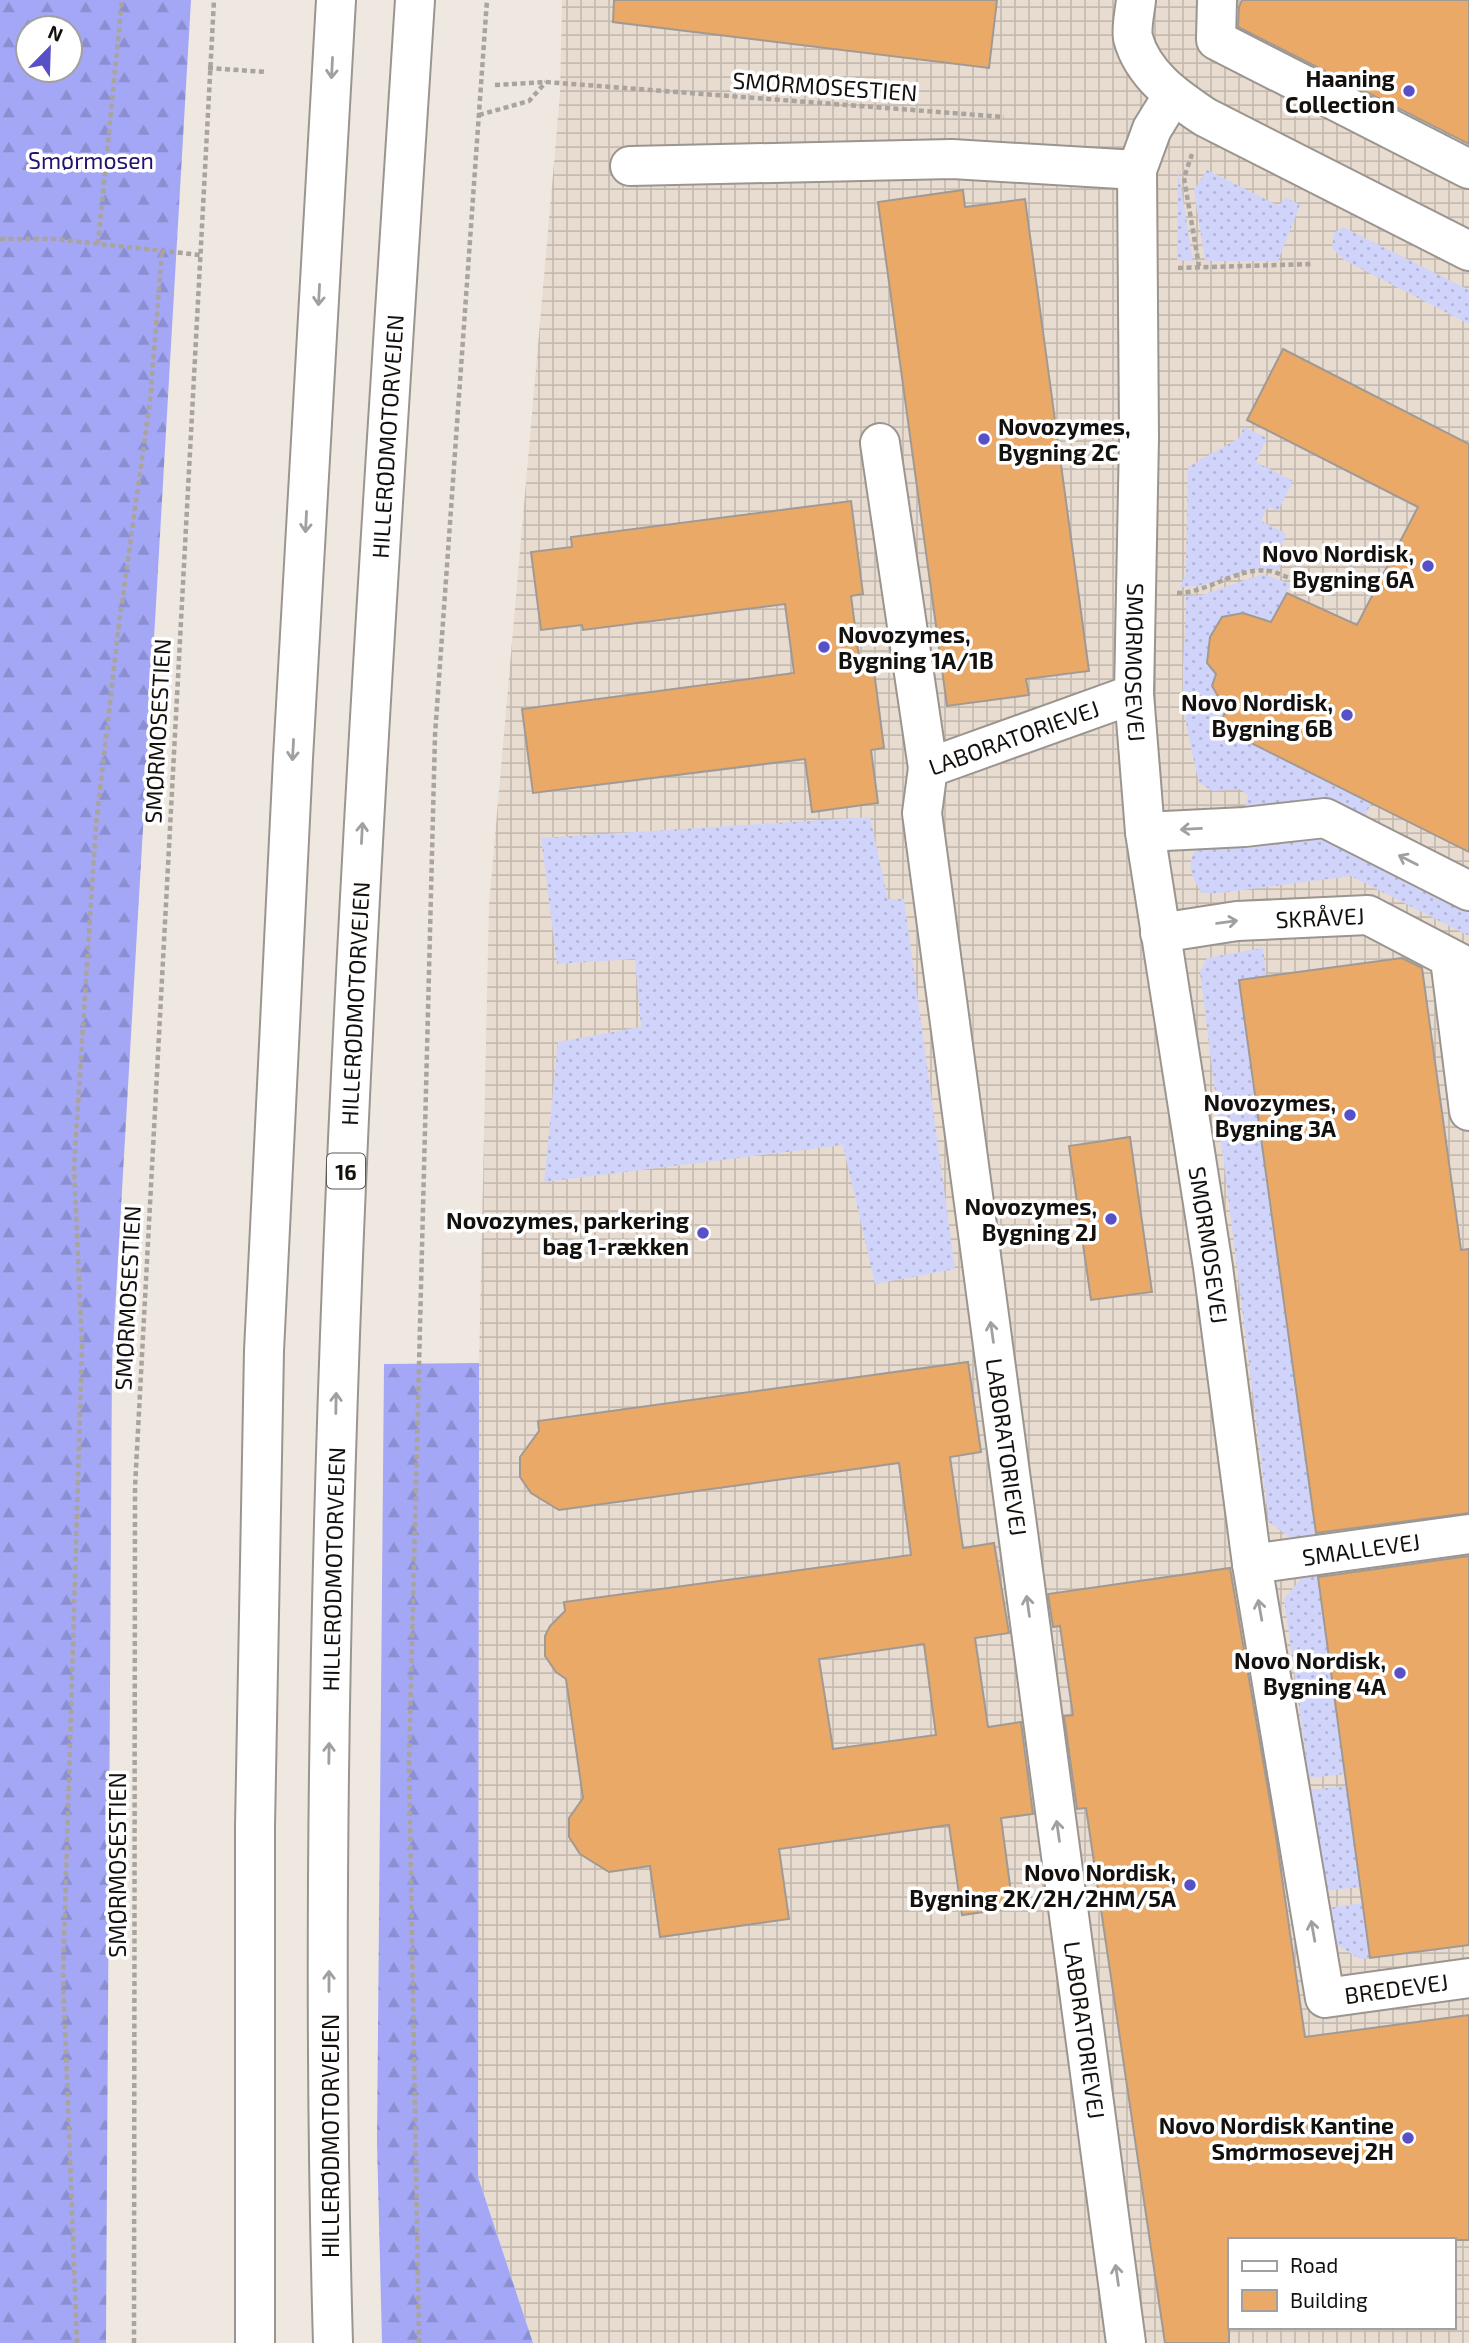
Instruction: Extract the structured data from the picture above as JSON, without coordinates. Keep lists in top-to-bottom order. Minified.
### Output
{"streets":{"main road":["HILLERØDMOTORVEJEN","SMØRMOSEVEJ","LABORATORIEVEJ","SKRÅVEJ","16","SMALLEVEJ","BREDEVEJ"],"path":["SMØRMOSESTIEN"]},"crossings":[["SMØRMOSEVEJ","LABORATORIEVEJ"],["SMØRMOSEVEJ","SKRÅVEJ"],["SMØRMOSEVEJ","SMALLEVEJ"],["SMØRMOSEVEJ","BREDEVEJ"]],"one_way":["LABORATORIEVEJ"],"parks":["Smørmosen"],"places":["Haaning Collection","Novozymes, Bygning 2C","Novo Nordisk, Bygning 6A","Novozymes, Bygning 1A/1B","Novo Nordisk, Bygning 6B","Novozymes, Bygning 3A","Novozymes, Bygning 2J","Novozymes, parkering bag 1-rækken","Novo Nordisk, Bygning 4A","Novo Nordisk, Bygning 2K/2H/2HM/5A","Novo Nordisk Kantine Smørmosevej 2H"],"legend":["Road","Building"],"north":"top right"}
